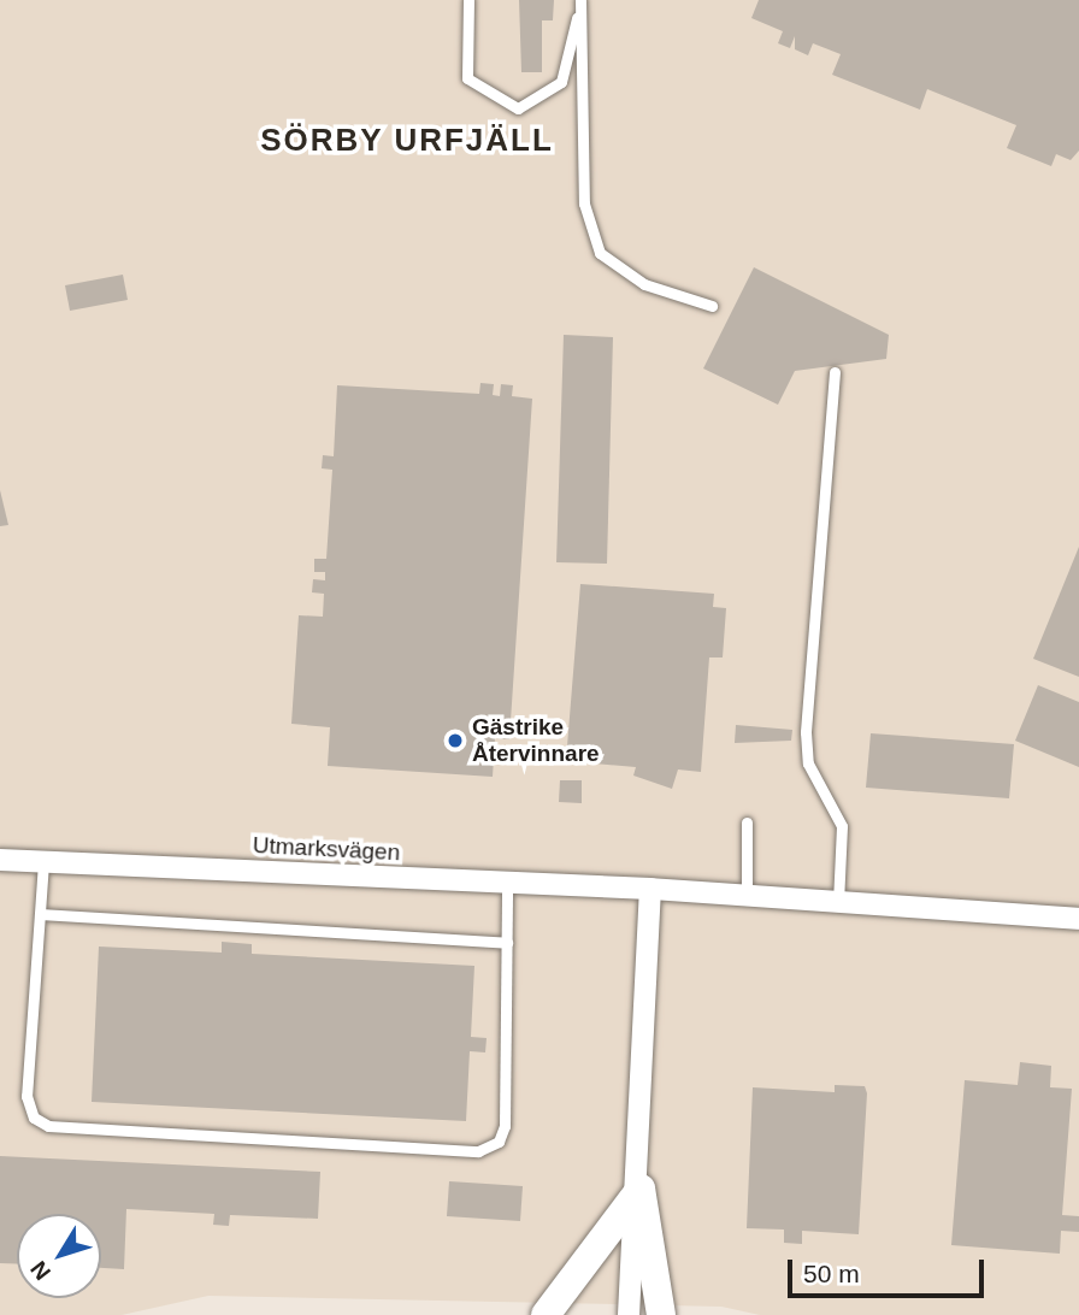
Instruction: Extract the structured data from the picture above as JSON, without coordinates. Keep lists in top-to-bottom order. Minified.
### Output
{"streets":{"street":["Utmarksvägen"]},"districts":["SÖRBY URFJÄLL"],"places":["Gästrike Återvinnare"],"scale_bar":"50 m","north":"bottom left"}
